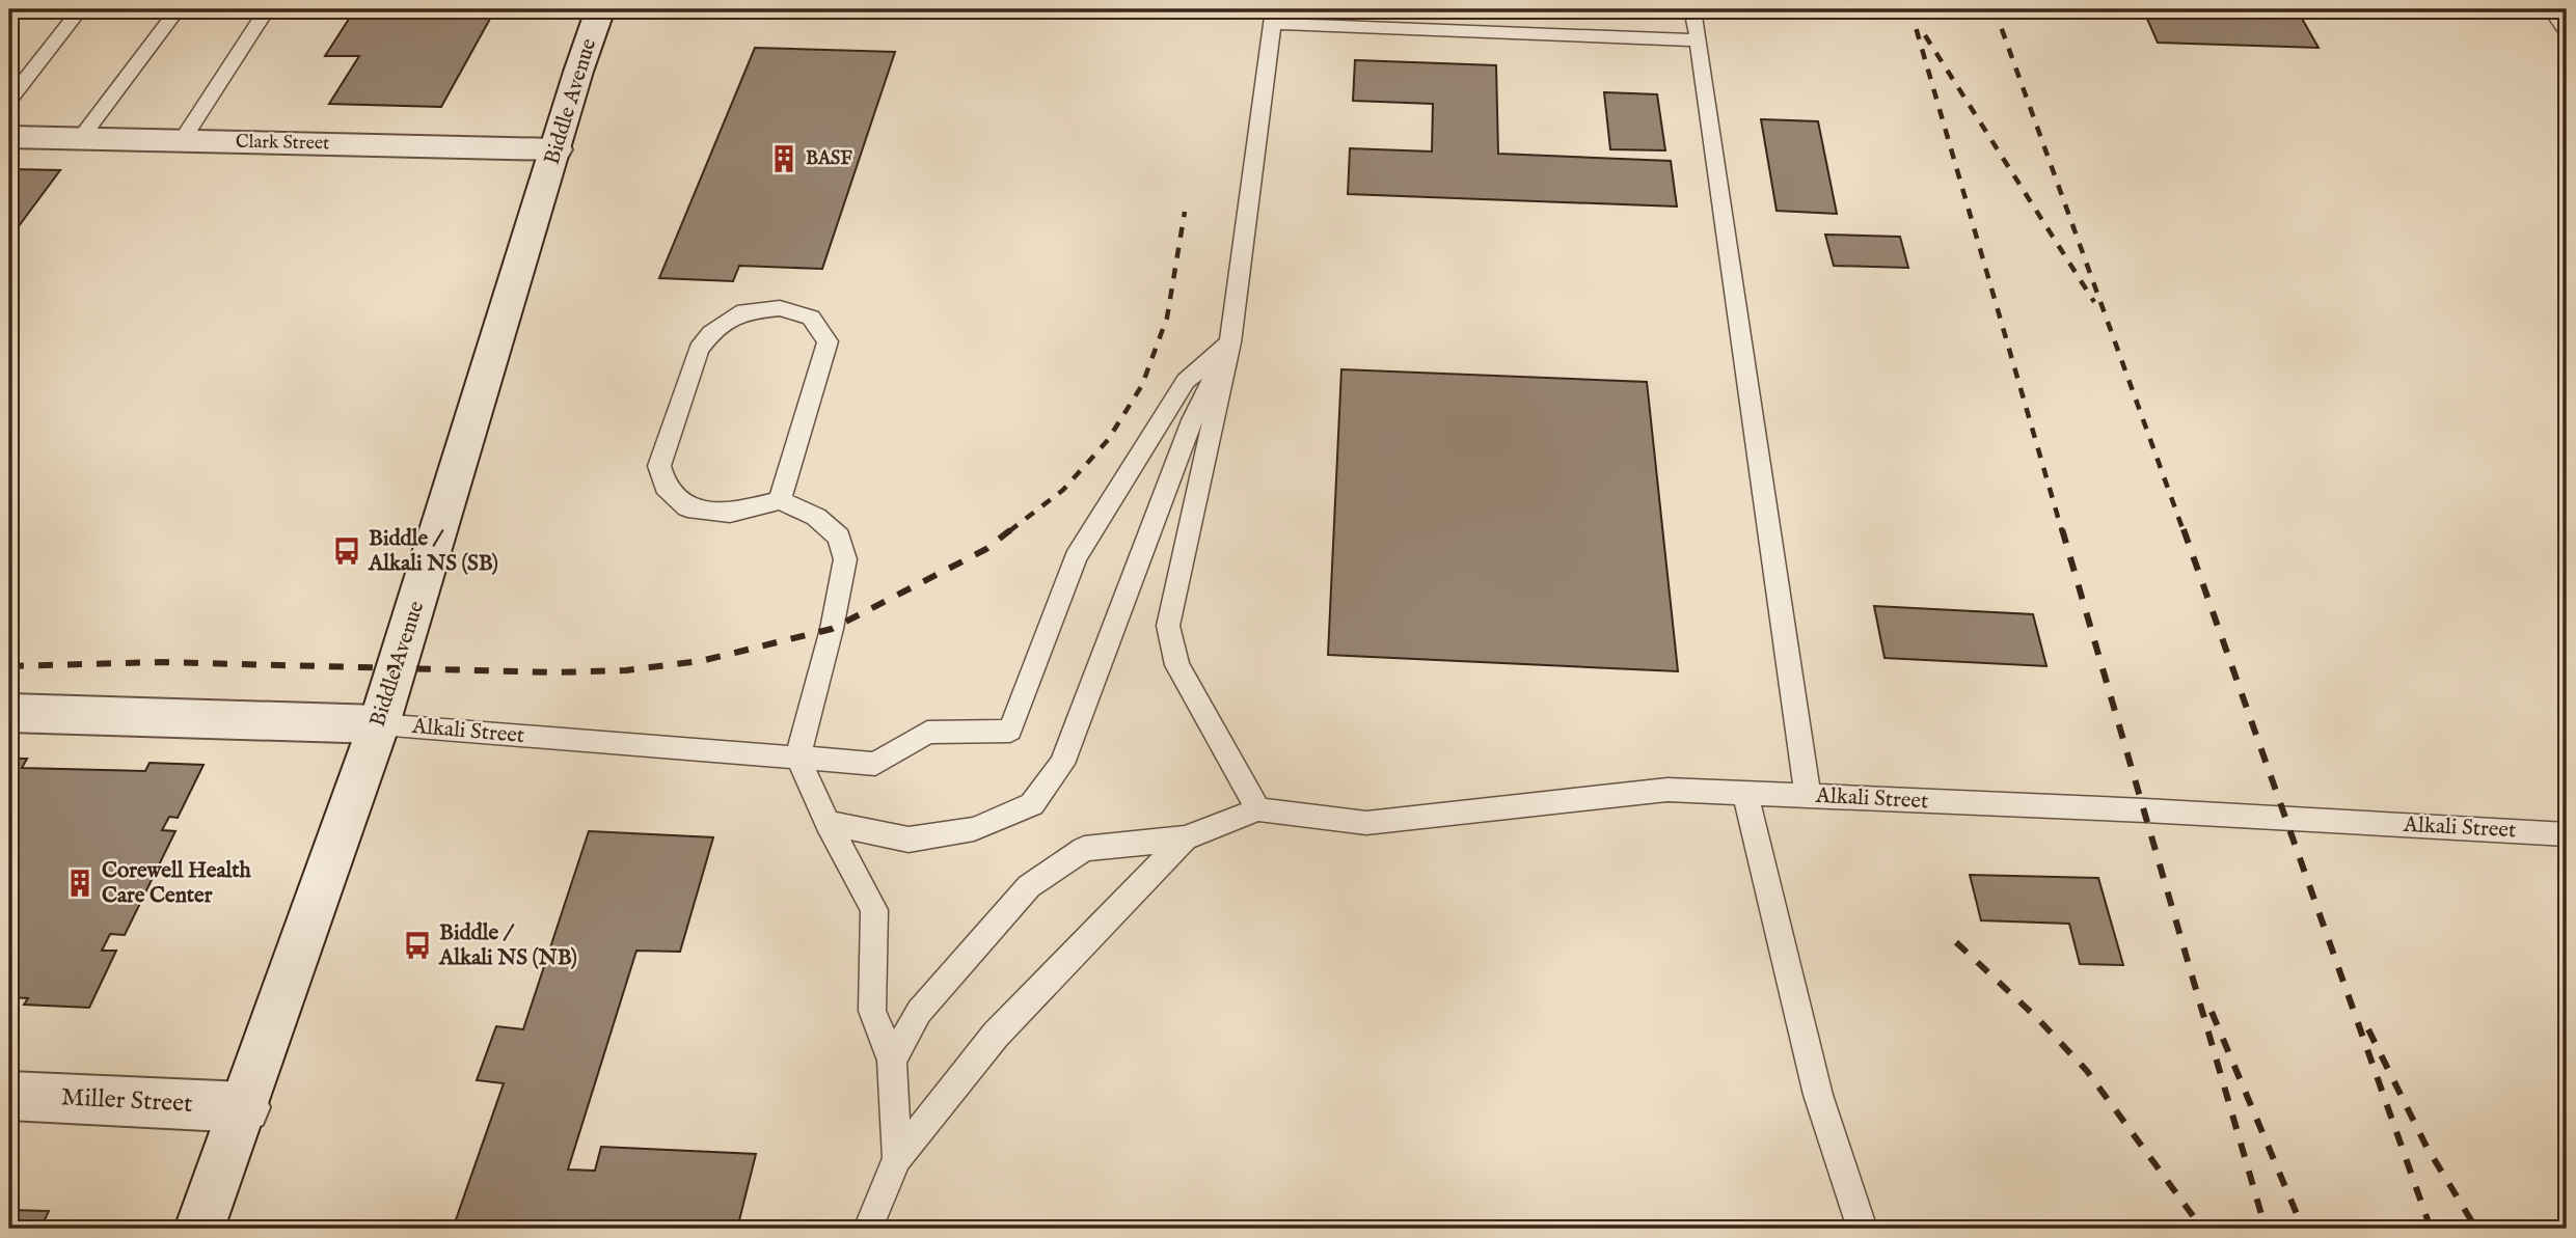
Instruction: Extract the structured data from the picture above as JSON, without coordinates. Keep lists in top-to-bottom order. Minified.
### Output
{"streets":{"main road":["Biddle Avenue","Clark Street","Alkali Street","Miller Street"]},"crossings":[["Biddle Avenue","Clark Street"],["Biddle Avenue","Alkali Street"],["Biddle Avenue","Miller Street"]],"places":{"building":["BASF","Corewell Health Care Center"],"bus stop":["Biddle / Alkali NS (SB)","Biddle / Alkali NS (NB)"]}}
